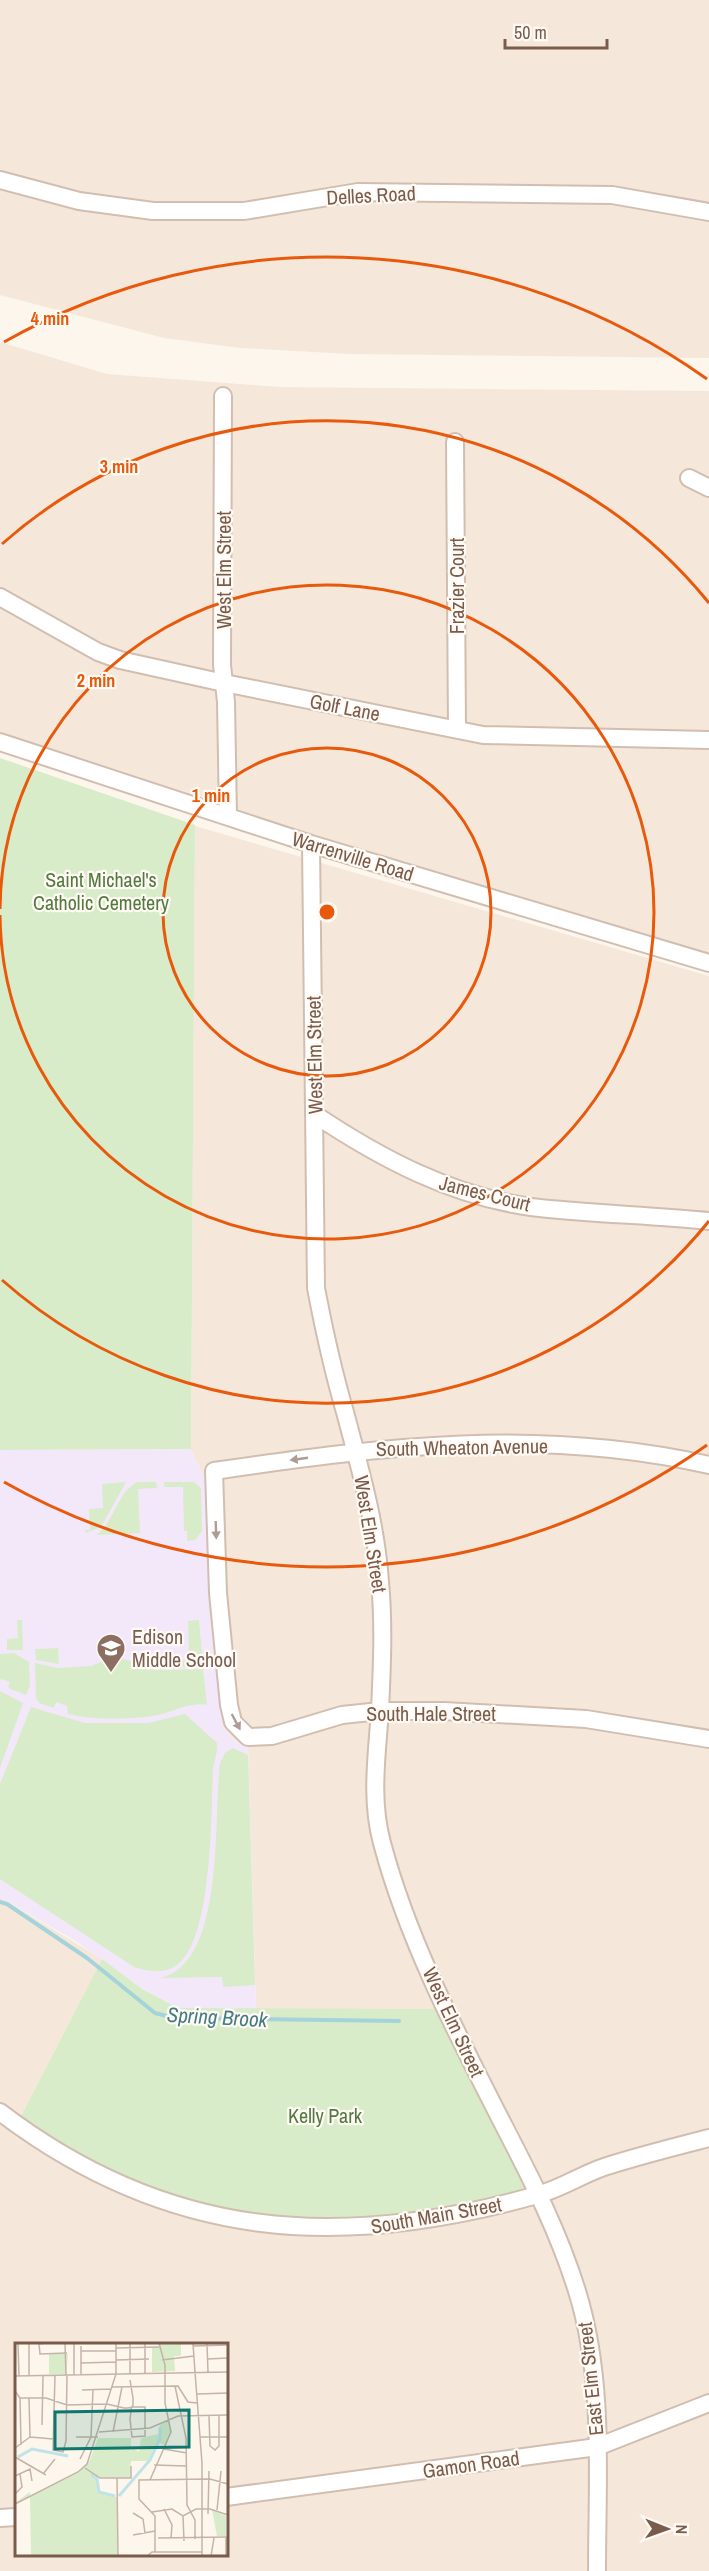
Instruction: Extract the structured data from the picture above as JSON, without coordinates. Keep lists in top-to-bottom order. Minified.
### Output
{"streets":{"street":["Delles Road","West Elm Street","Frazier Court","Golf Lane","Warrenville Road","James Court","South Wheaton Avenue","South Hale Street","South Main Street","East Elm Street","Gamon Road"]},"crossings":[["West Elm Street","Golf Lane"],["West Elm Street","Warrenville Road"],["West Elm Street","James Court"],["West Elm Street","South Wheaton Avenue"],["West Elm Street","South Hale Street"],["West Elm Street","South Main Street"],["West Elm Street","East Elm Street"],["Frazier Court","Golf Lane"],["South Wheaton Avenue","South Hale Street"],["South Main Street","East Elm Street"],["East Elm Street","Gamon Road"]],"water":["Spring Brook"],"parks":["Saint Michael's Catholic Cemetery","Kelly Park"],"places":{"school or university":["Edison Middle School"]},"scale_bar":"50 m","north":"right","rings":["4 min","3 min","2 min","1 min"]}
